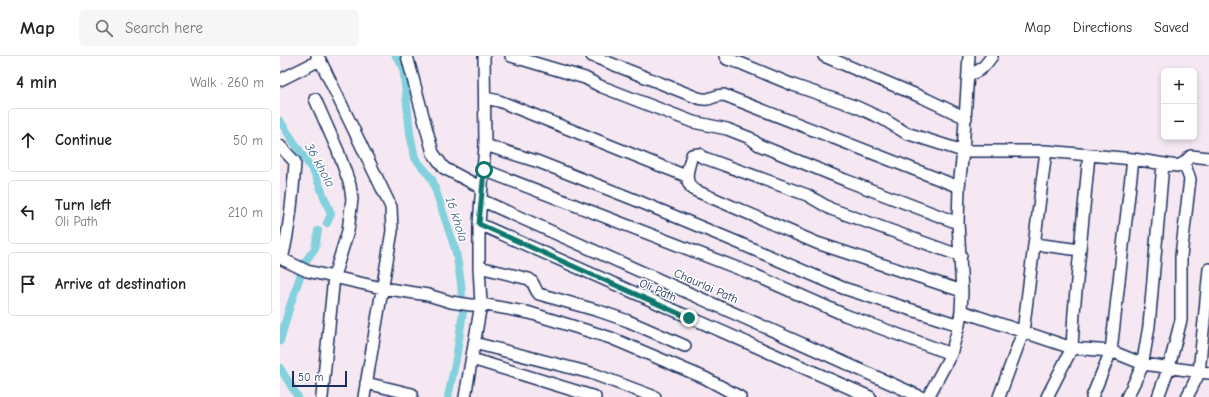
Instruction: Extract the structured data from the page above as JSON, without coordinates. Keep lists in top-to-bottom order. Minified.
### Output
{"streets":{"street":["Chaurlai Path","Oli Path"]},"water":["36 khola","16 khola"],"scale_bar":"50 m","page":{"header":"Map","search":"Search here","nav":["Map","Directions","Saved"],"heading":["4 min","Walk · 260 m"],"map_buttons":["+","−"],"list":[["Continue","50 m"],["Turn left","Oli Path","210 m"],"Arrive at destination"],"scale":"50 m"}}
